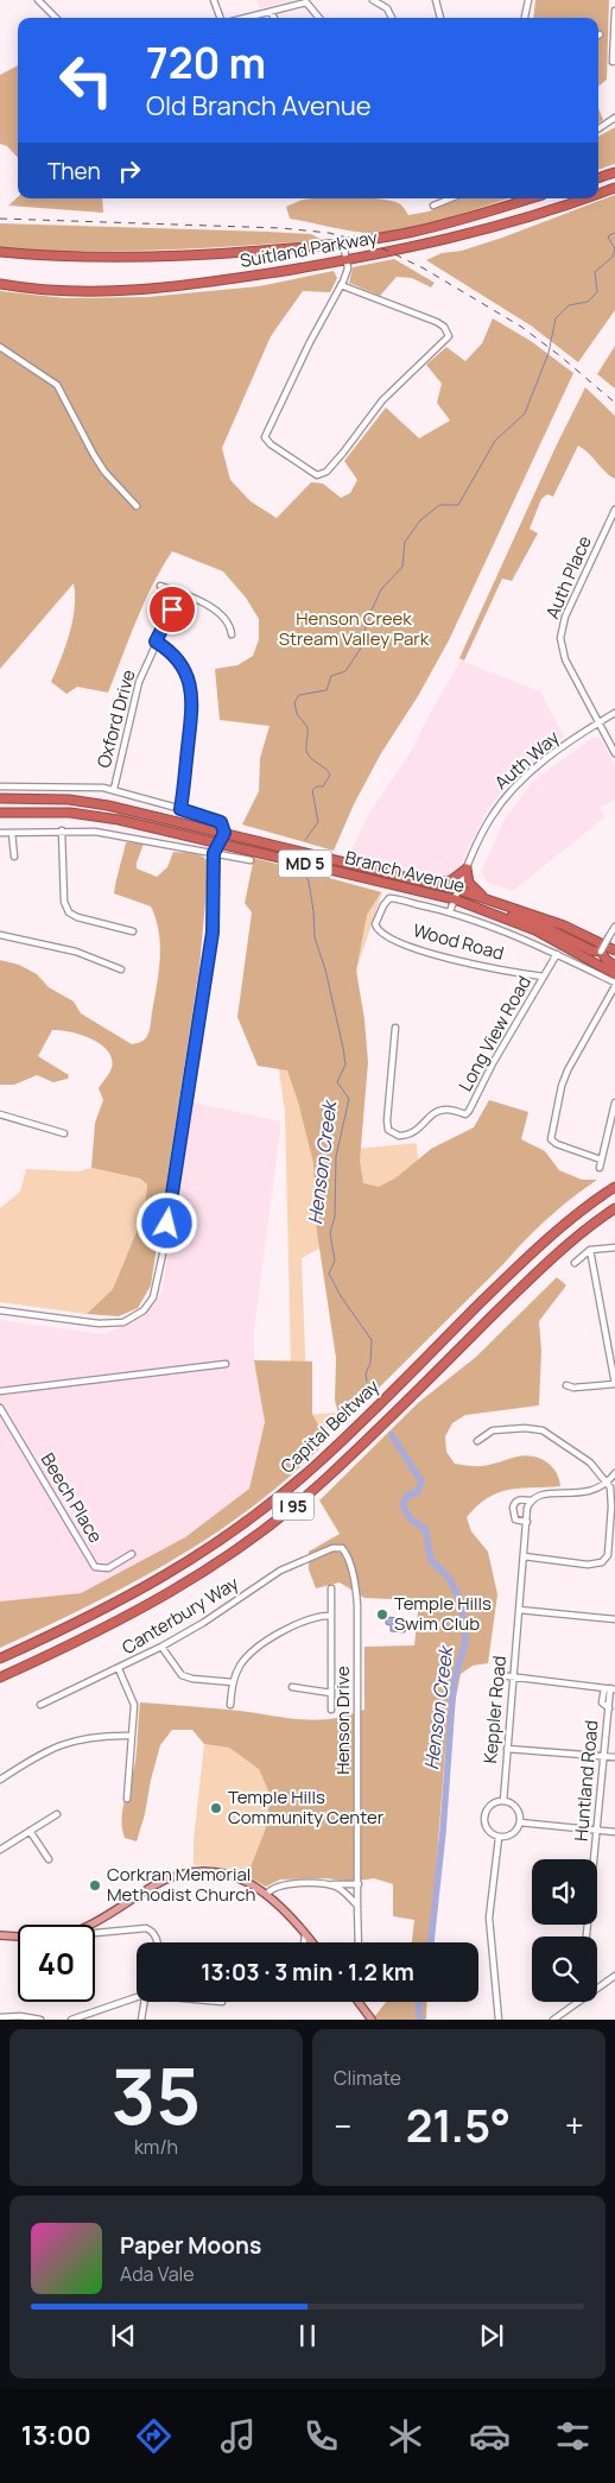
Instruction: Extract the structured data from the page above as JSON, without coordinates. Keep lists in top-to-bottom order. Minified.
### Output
{"streets":{"highway":["Suitland Parkway","MD 5","Branch Avenue","Capital Beltway","I 95"],"street":["Auth Place","Oxford Drive","Auth Way","Wood Road","Long View Road","Beech Place","Canterbury Way","Keppler Road","Henson Drive","Huntland Road"]},"crossings":[["Auth Place","Auth Way"],["Auth Way","Branch Avenue"],["Auth Way","Wood Road"],["Wood Road","Long View Road"],["Canterbury Way","Henson Drive"]],"water":["Henson Creek"],"parks":["Henson Creek Stream Valley Park"],"places":["Temple Hills Swim Club","Temple Hills Community Center","Corkran Memorial Methodist Church"],"page":{"turn":["720 m","Old Branch Avenue"],"then":"Then","limit":"40","trip":"13:03 · 3 min · 1.2 km","tile":[["35","km/h"],"Climate"],"heat":["−","21.5°","+"],"song":["Paper Moons","Ada Vale"],"tabs":"13:00"}}
